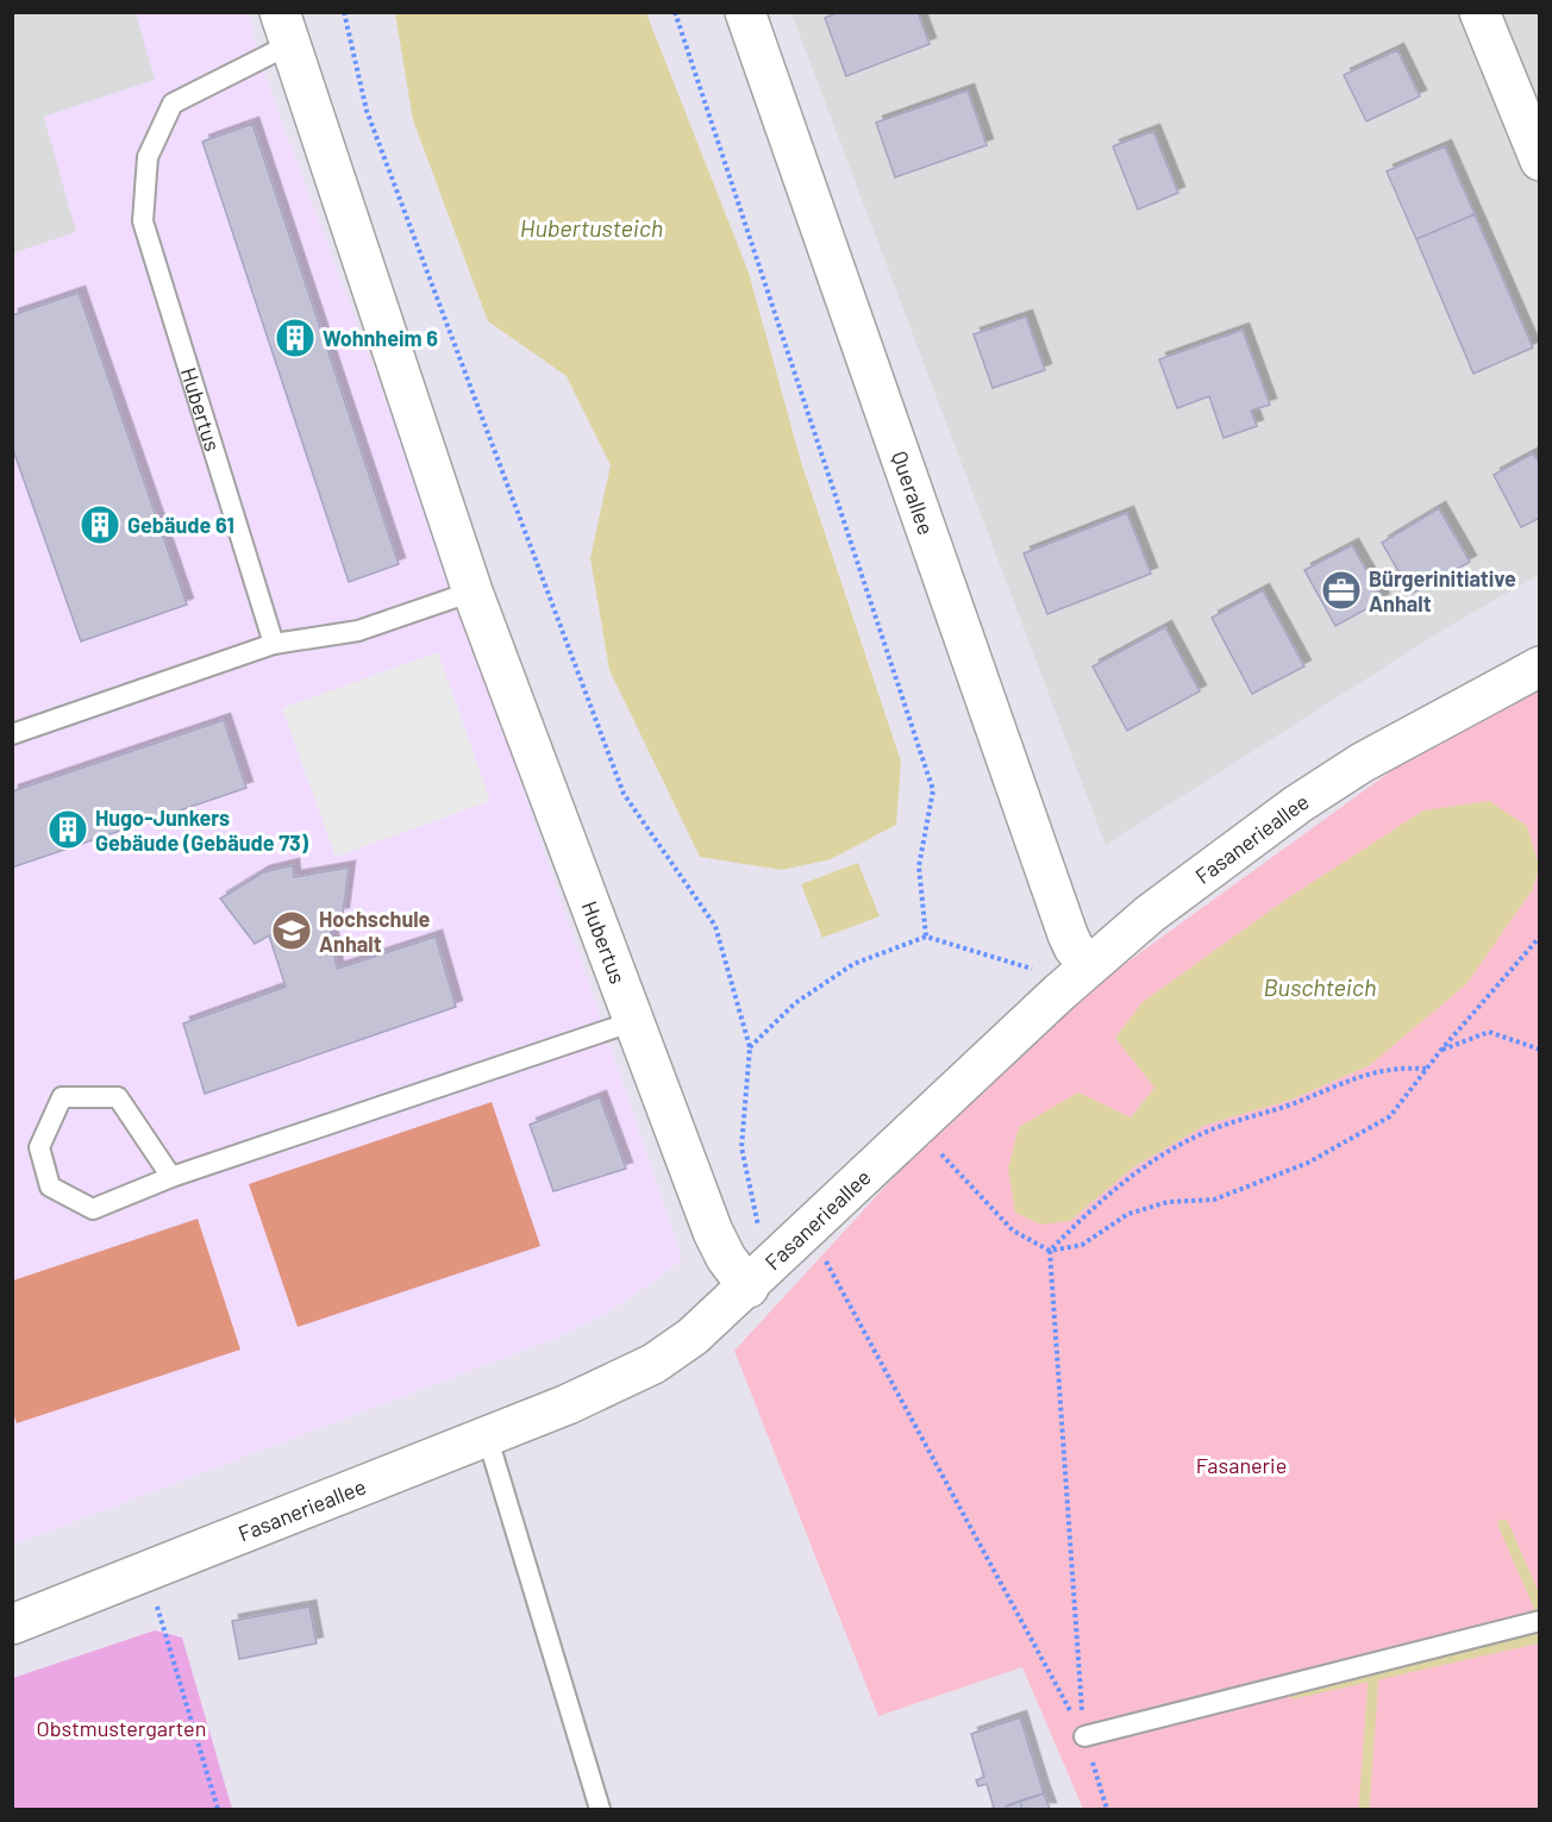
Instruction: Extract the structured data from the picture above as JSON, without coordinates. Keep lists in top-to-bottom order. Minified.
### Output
{"streets":{"street":["Hubertus","Querallee","Fasanerieallee"]},"crossings":[["Hubertus","Fasanerieallee"],["Querallee","Fasanerieallee"]],"water":["Hubertusteich","Buschteich"],"parks":["Fasanerie","Obstmustergarten"],"places":{"building":["Wohnheim 6","Gebäude 61","Hugo-Junkers Gebäude (Gebäude 73)"],"office":["Bürgerinitiative Anhalt"],"school or university":["Hochschule Anhalt"]}}
